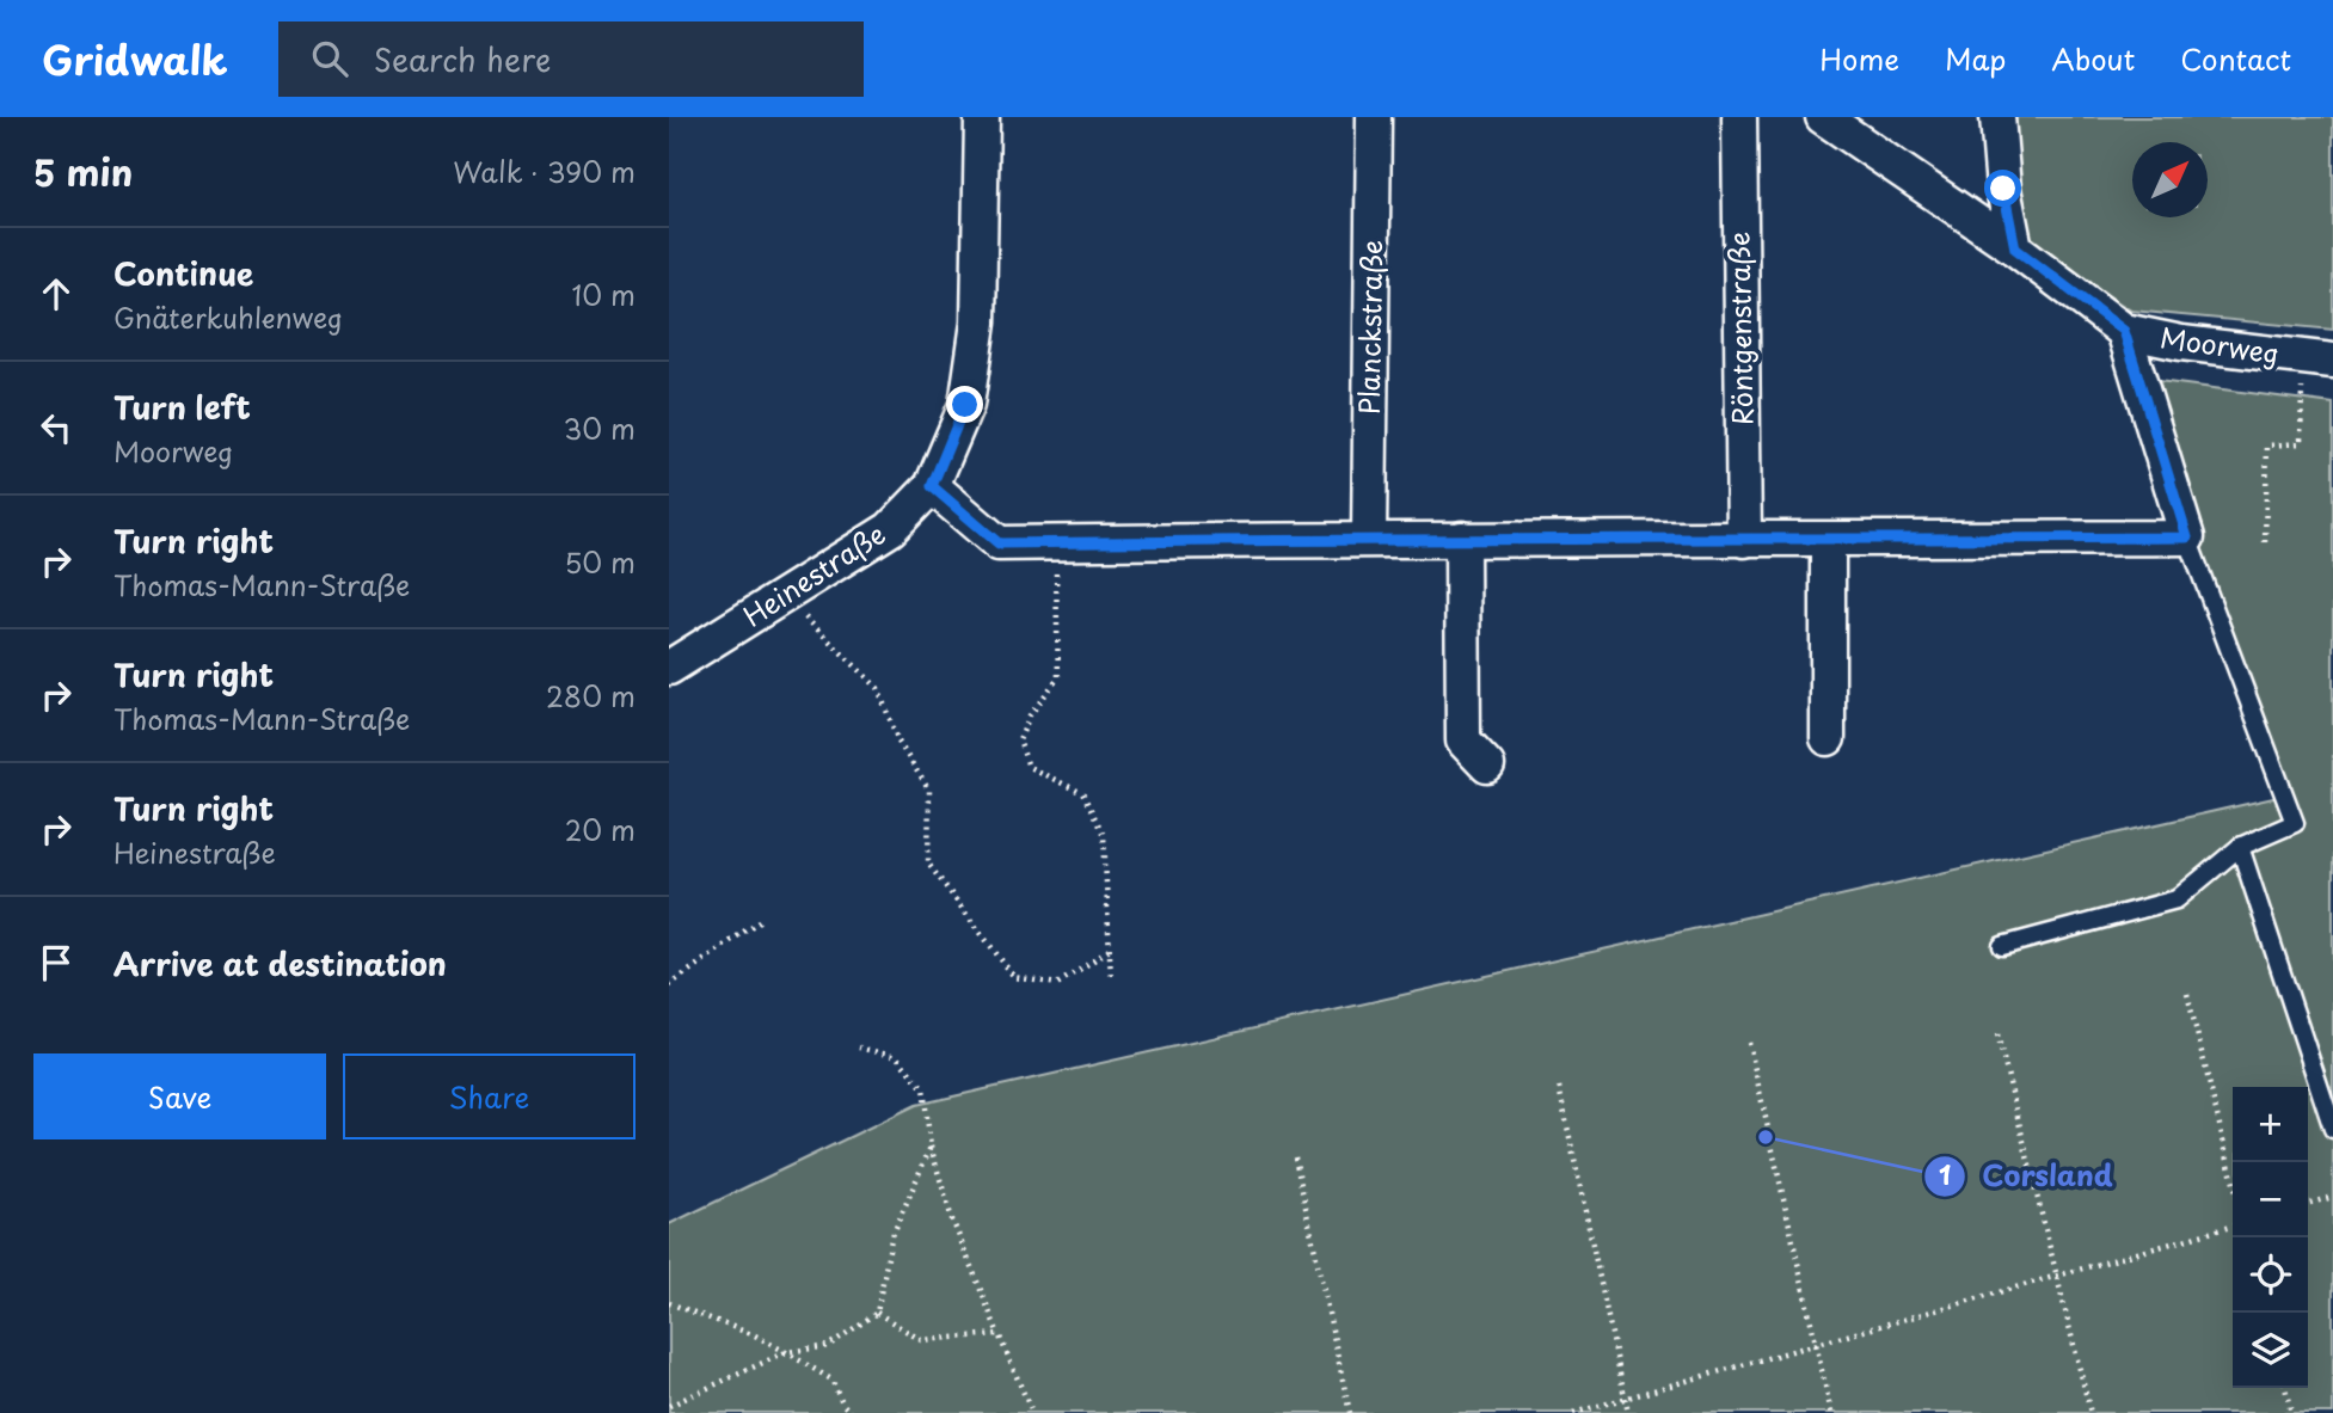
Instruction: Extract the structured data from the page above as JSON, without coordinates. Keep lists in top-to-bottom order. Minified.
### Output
{"streets":{"street":["Planckstraße","Röntgenstraße","Moorweg","Heinestraße"]},"places":["Corsland"],"north":"top right","page":{"header":"Gridwalk","search":"Search here","nav":["Home","Map","About","Contact"],"heading":["5 min","Walk · 390 m"],"list":[["Continue","Gnäterkuhlenweg","10 m"],["Turn left","Moorweg","30 m"],["Turn right","Thomas-Mann-Straße","50 m"],["Turn right","Thomas-Mann-Straße","280 m"],["Turn right","Heinestraße","20 m"],"Arrive at destination"],"buttons":["Save","Share"],"map_buttons":["+","−"]}}
